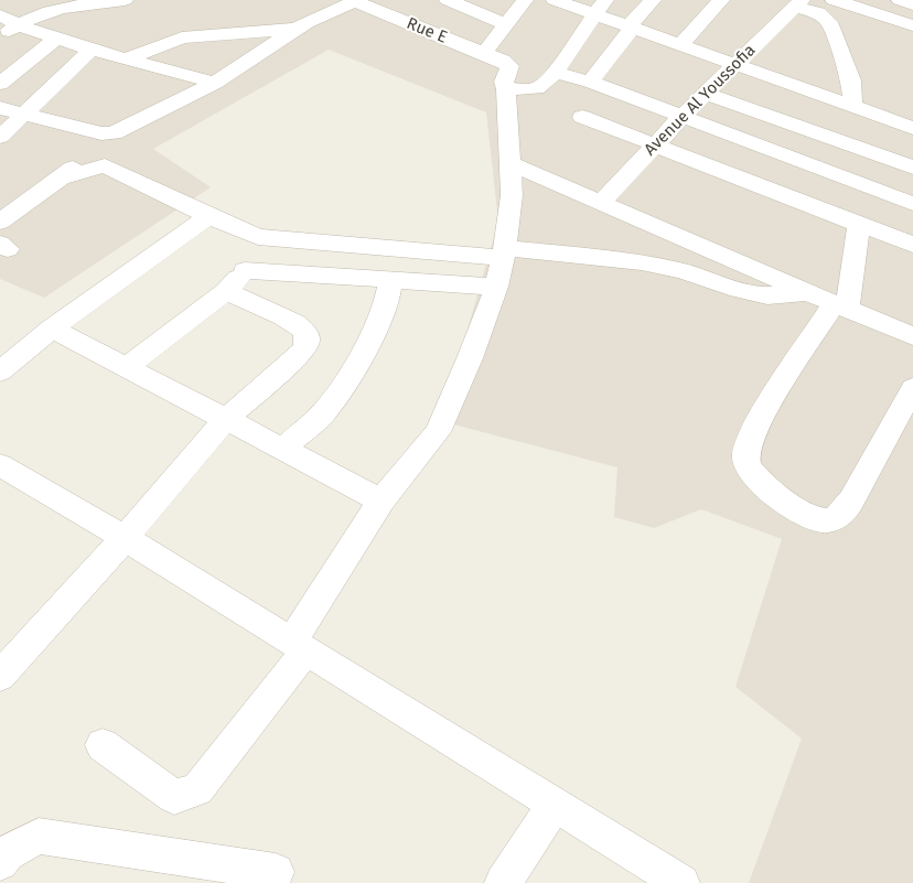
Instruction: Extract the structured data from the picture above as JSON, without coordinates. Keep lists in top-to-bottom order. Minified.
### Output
{"streets":{"street":["Rue E","Avenue Al Youssofia"]}}
